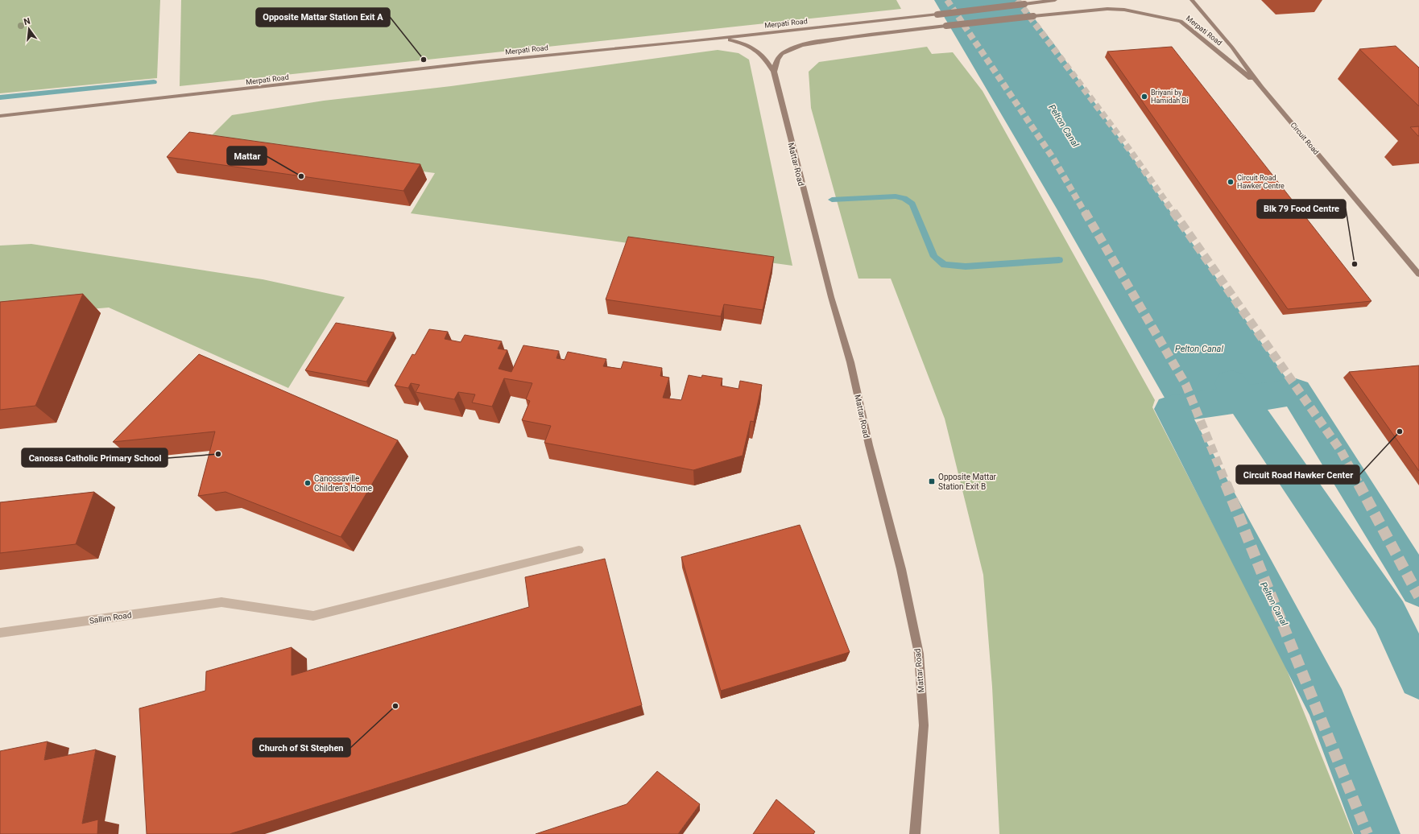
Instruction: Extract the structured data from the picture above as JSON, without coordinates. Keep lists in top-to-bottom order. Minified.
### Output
{"streets":{"street":["Merpati Road","Circuit Road","Mattar Road","Sallim Road"]},"crossings":[["Merpati Road","Circuit Road"],["Merpati Road","Mattar Road"]],"water":["Pelton Canal"],"places":{"other":["Opposite Mattar Station Exit A","Briyani by Hamidah Bi","Mattar","Circuit Road Hawker Centre","Blk 79 Food Centre","Circuit Road Hawker Center","Canossa Catholic Primary School","Canossaville Children's Home","Church of St Stephen"],"transit":["Opposite Mattar Station Exit B"]},"north":"top"}
